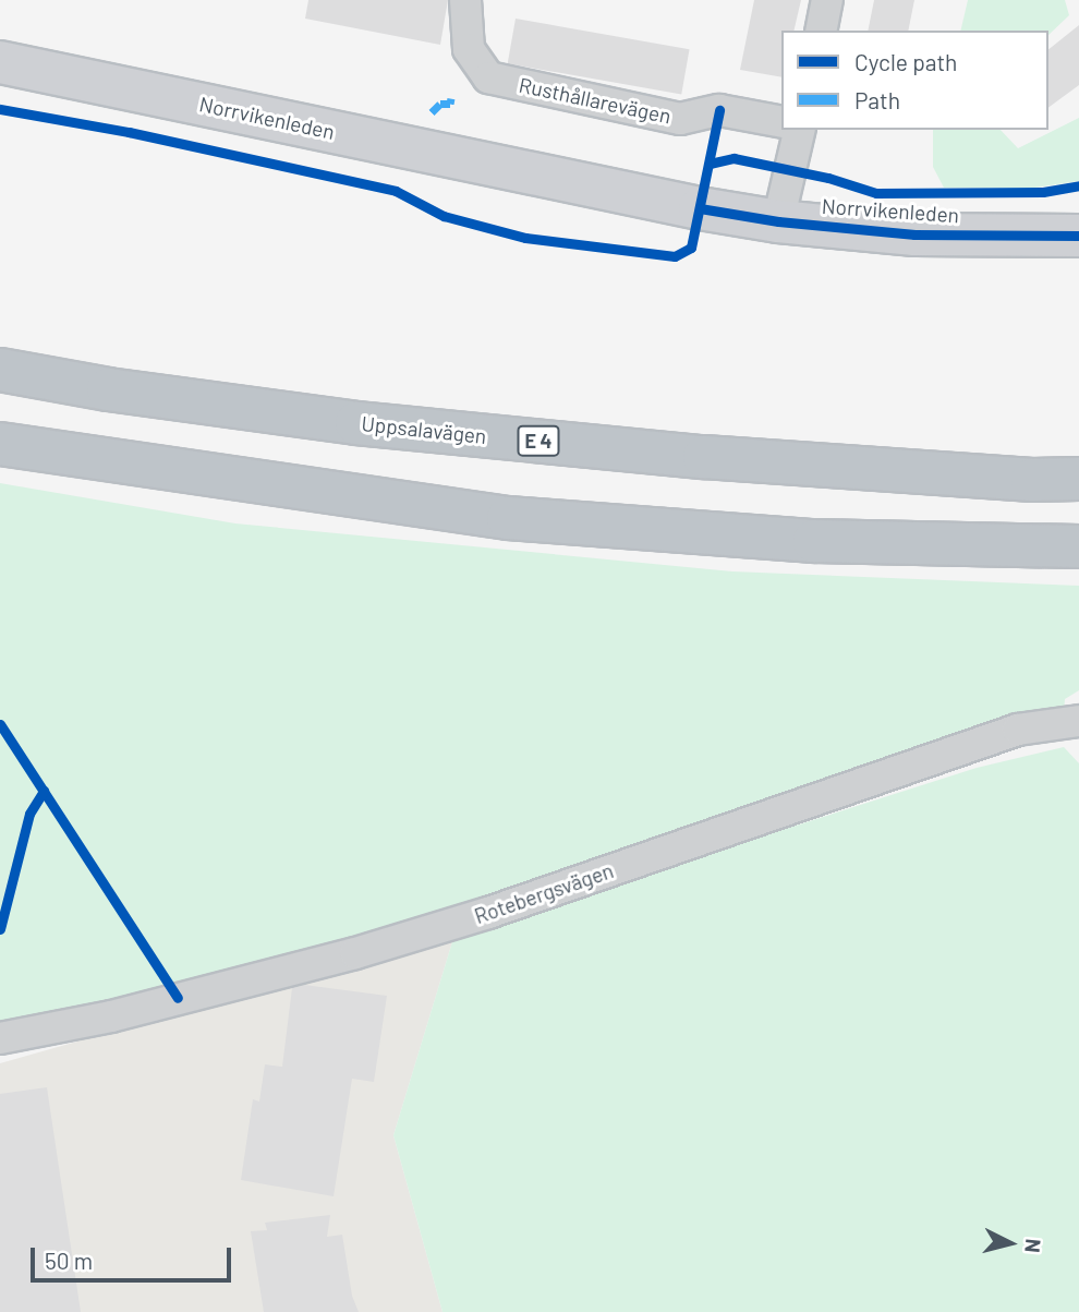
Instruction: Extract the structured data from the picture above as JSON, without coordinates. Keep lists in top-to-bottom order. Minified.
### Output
{"streets":{"highway":["Uppsalavägen","E 4"],"main road":["Norrvikenleden"],"street":["Rusthållarevägen","Rotebergsvägen"]},"legend":["Cycle path","Path"],"scale_bar":"50 m","north":"right"}
